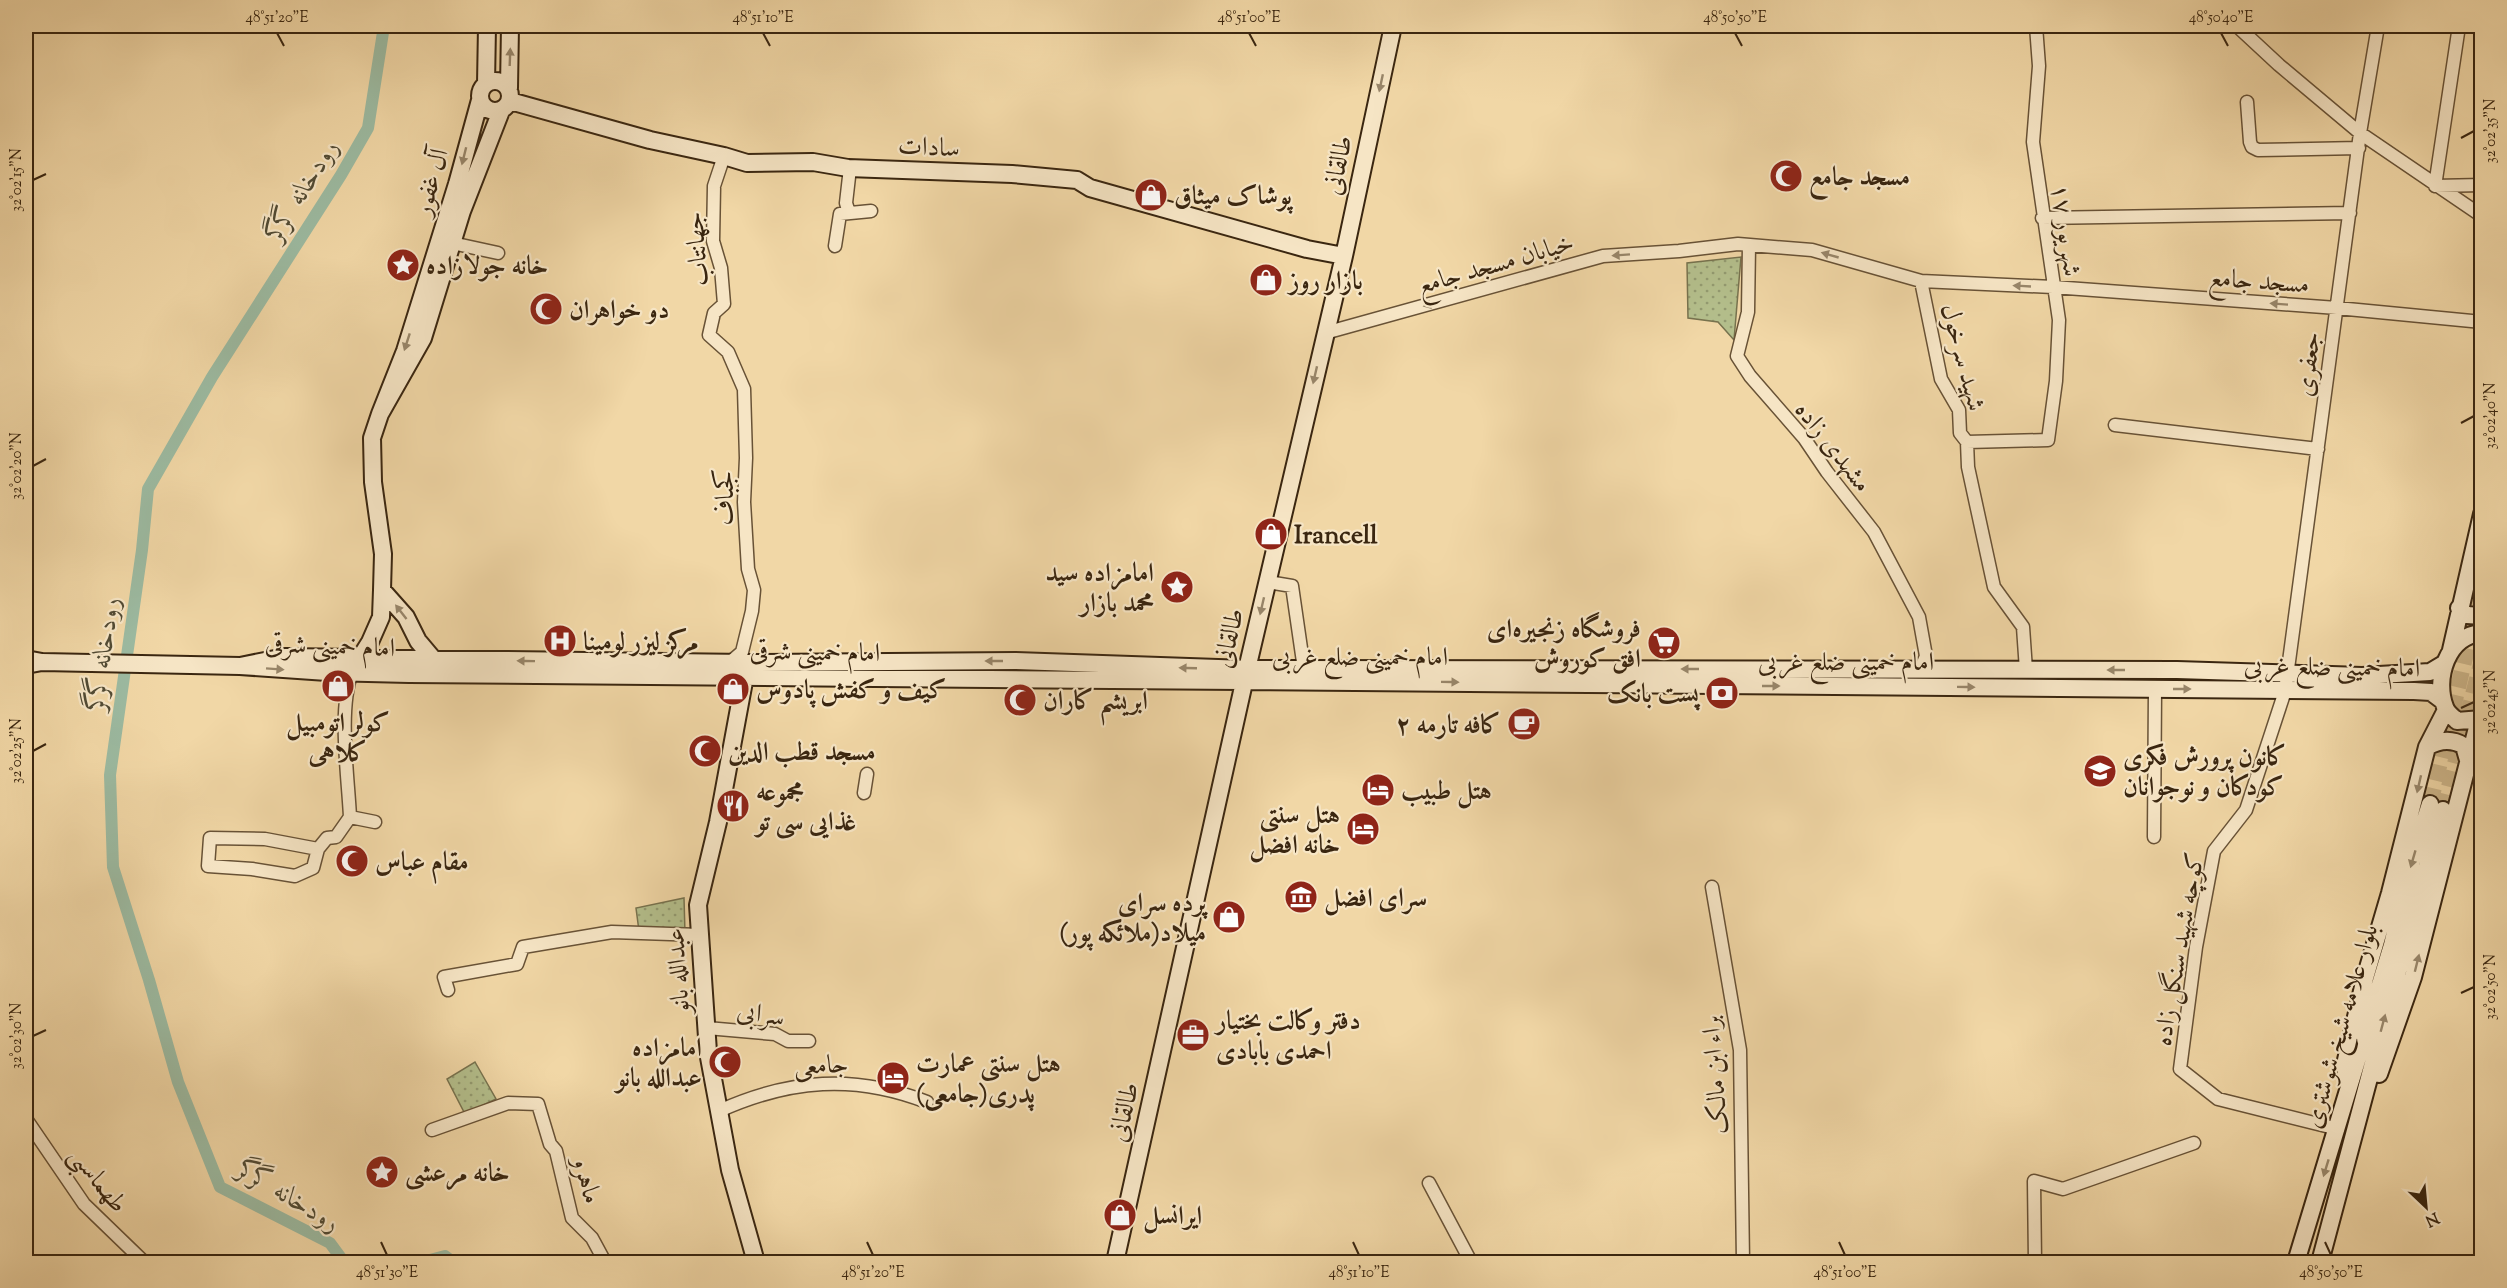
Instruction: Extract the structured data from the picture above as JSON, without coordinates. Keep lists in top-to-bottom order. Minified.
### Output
{"streets":{"main road":["سادات","طالقانی","آل غفور","امام خمینی شرقی","امام خمینی ضلع غربی","عبدالله بانو","بلوار علامه شیخ شوشتری"],"street":["۱۷ شهریور","جهانتاب","خیابان مسجد جامع","مسجد جامع","شهید سرخول","جعفری","مشهدی زاده","کجباف","کوچه شهید سنگل زاده","سرابی","جامعی","براء ابن مالک","طهماسبی","ماهرو"]},"crossings":[["سادات","طالقانی"],["سادات","آل غفور"],["سادات","جهانتاب"],["طالقانی","خیابان مسجد جامع"],["طالقانی","امام خمینی شرقی"],["طالقانی","امام خمینی ضلع غربی"],["آل غفور","امام خمینی شرقی"],["۱۷ شهریور","مسجد جامع"],["۱۷ شهریور","شهید سرخول"],["جهانتاب","کجباف"],["خیابان مسجد جامع","مسجد جامع"],["مسجد جامع","شهید سرخول"],["مسجد جامع","جعفری"],["مسجد جامع","مشهدی زاده"],["شهید سرخول","امام خمینی ضلع غربی"],["جعفری","امام خمینی ضلع غربی"],["جعفری","کوچه شهید سنگل زاده"],["مشهدی زاده","امام خمینی ضلع غربی"],["کجباف","امام خمینی شرقی"],["امام خمینی شرقی","امام خمینی ضلع غربی"],["امام خمینی شرقی","عبدالله بانو"],["امام خمینی ضلع غربی","کوچه شهید سنگل زاده"],["کوچه شهید سنگل زاده","بلوار علامه شیخ شوشتری"],["عبدالله بانو","سرابی"],["عبدالله بانو","جامعی"]],"one_way":["طالقانی","خیابان مسجد جامع"],"water":["رودخانه گرگر"],"places":{"mosque":["مسجد جامع","دو خواهران","ابریشم کاران","مسجد قطب الدین","مقام عباس","امامزاده عبدالله بانو"],"shop":["پوشاک میثاق","بازار روز","Irancell","کولر اتومبیل کلاهی","کیف و کفش پادوس","پرده سرای میلاد(ملائکه پور)","ایرانسل"],"place":["خانه جولازاده","امامزاده سید محمد بازار","خانه مرعشی"],"hospital":["مرکز لیزر لومینا"],"supermarket":["فروشگاه زنجیره‌ای افق کوروش"],"bank":["پست بانک"],"cafe":["کافه تارمه ۲"],"school or university":["کانون پرورش فکری کودکان و نوجوانان"],"hotel":["هتل طبیب","هتل سنتی خانه افضل","هتل سنتی عمارت پدری(جامعی)"],"restaurant":["مجموعه غذایی سی تو"],"museum":["سرای افضل"],"office":["دفتر وکالت بختیار احمدی بابادی"]},"north":"bottom right","coordinates":["48°51'20\"E","48°51'10\"E","48°51'00\"E","48°50'50\"E","48°50'40\"E","32°02'35\"N","32°02'15\"N","32°02'40\"N","32°02'20\"N","32°02'45\"N","32°02'25\"N","32°02'50\"N","32°02'30\"N","48°51'30\"E"]}
